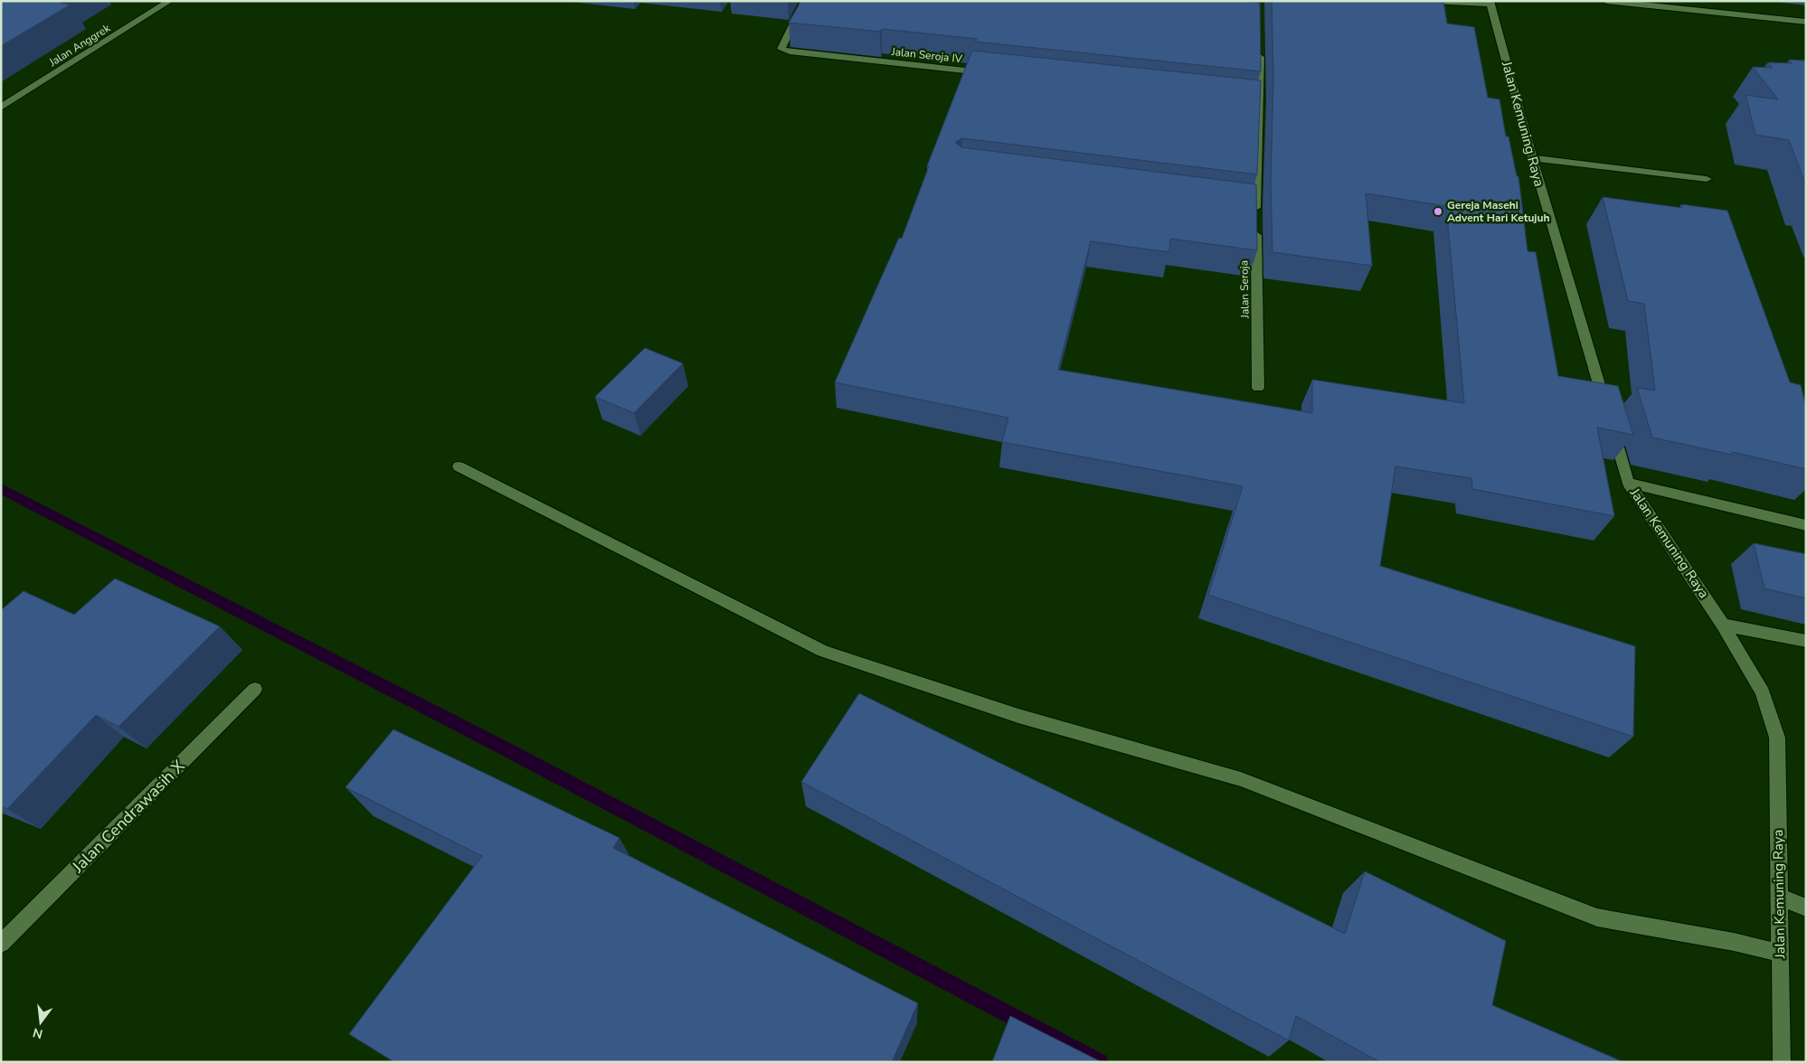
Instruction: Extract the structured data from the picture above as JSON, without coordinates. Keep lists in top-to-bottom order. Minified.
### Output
{"streets":{"street":["Jalan Anggrek","Jalan Seroja IV","Jalan Kemuning Raya","Jalan Seroja","Jalan Cendrawasih X"]},"places":["Gereja Masehi Advent Hari Ketujuh"],"north":"bottom"}
